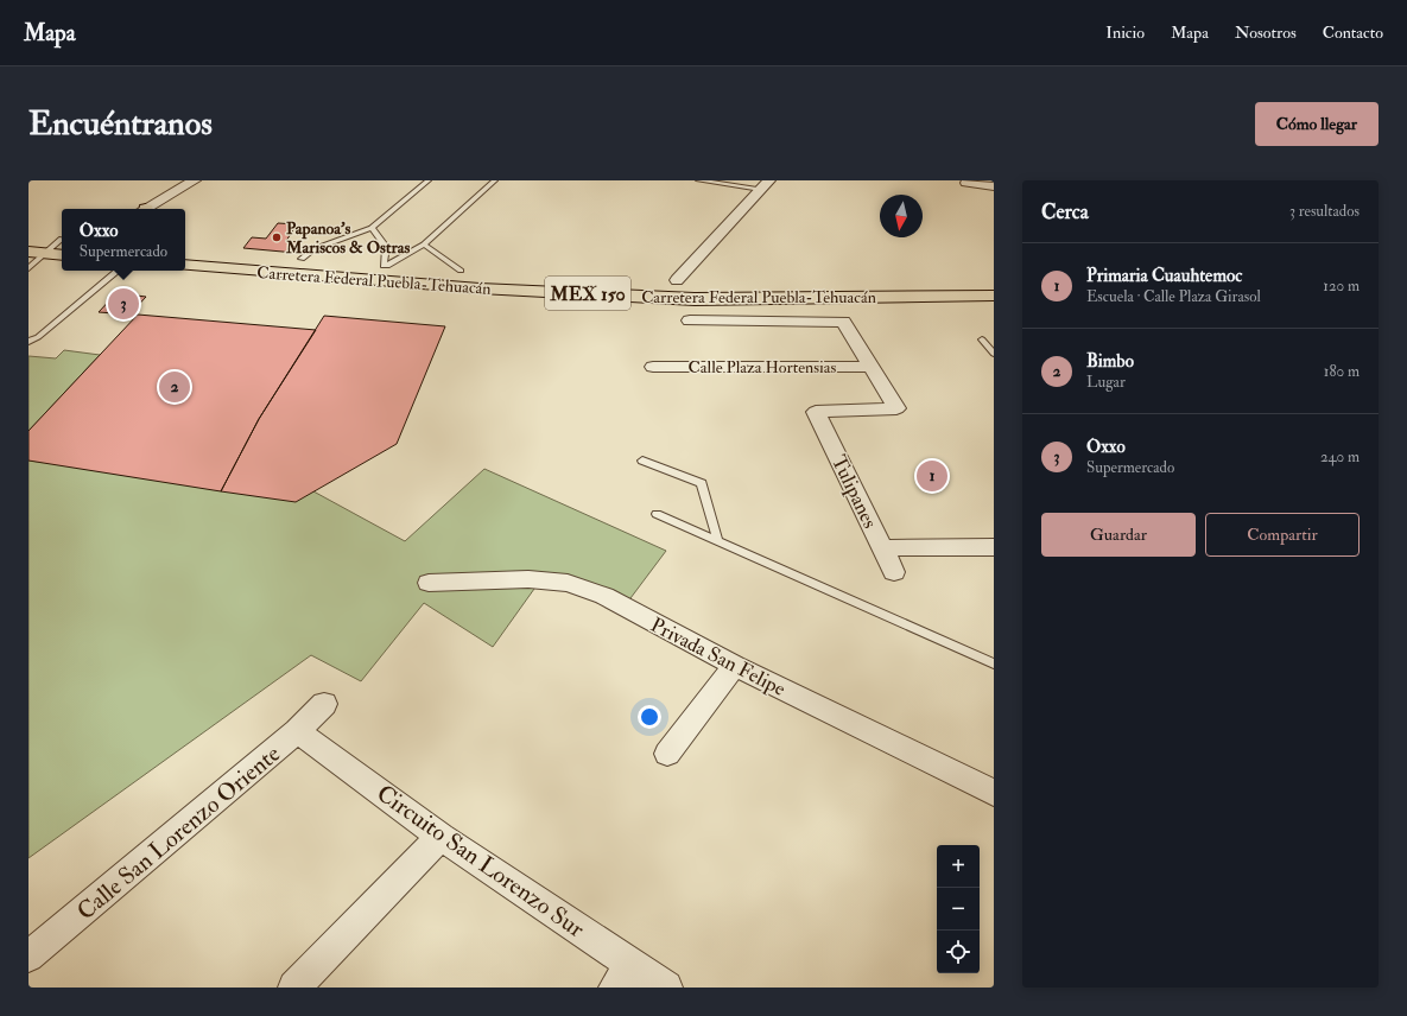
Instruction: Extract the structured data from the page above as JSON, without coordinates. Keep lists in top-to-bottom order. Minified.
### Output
{"streets":{"main road":["Carretera Federal Puebla-Tehuacán","MEX 150"],"street":["Calle Plaza Hortensias","Tulipanes","Privada San Felipe","Calle San Lorenzo Oriente","Circuito San Lorenzo Sur"]},"crossings":[["Calle Plaza Hortensias","Tulipanes"],["Calle San Lorenzo Oriente","Circuito San Lorenzo Sur"]],"places":["Papanoa's Mariscos & Ostras"],"north":"bottom","page":{"header":"Mapa","nav":["Inicio","Mapa","Nosotros","Contacto"],"buttons":["Cómo llegar",["Guardar","Compartir"]],"title":"Encuéntranos","heading":["Cerca","3 resultados"],"popup":["Oxxo","Supermercado"],"list":[{"mark":"1","name":"Primaria Cuauhtemoc","note":"Escuela · Calle Plaza Girasol","value":"120 m"},{"mark":"2","name":"Bimbo","note":"Lugar","value":"180 m"},{"mark":"3","name":"Oxxo","note":"Supermercado","value":"240 m"}],"pins":["3","2","1"],"map_buttons":["+","−"]}}
